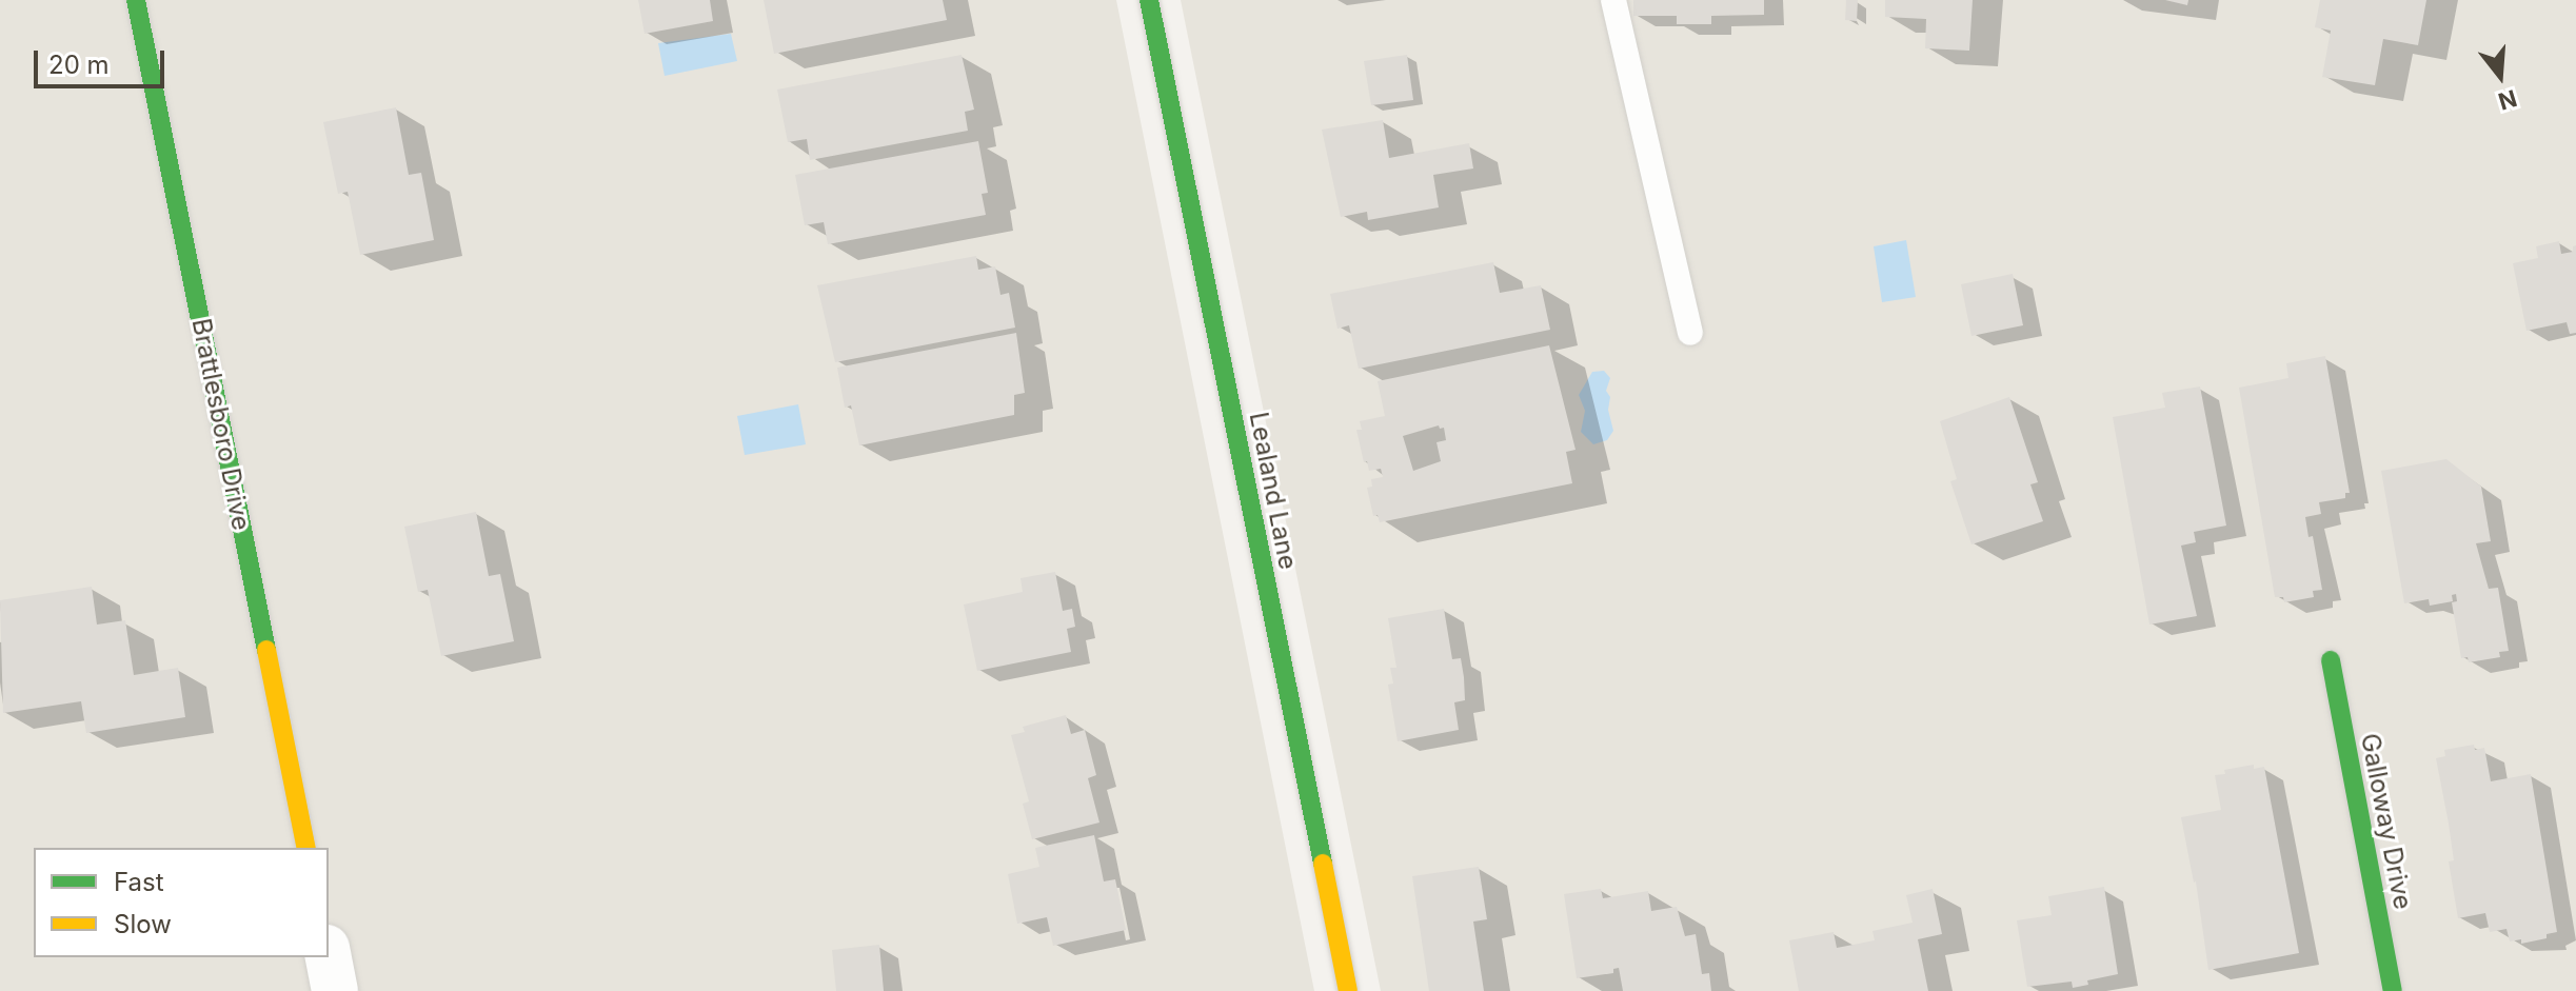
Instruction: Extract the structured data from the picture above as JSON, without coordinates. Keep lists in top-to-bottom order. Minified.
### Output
{"streets":{"street":["Brattlesboro Drive","Lealand Lane","Galloway Drive"]},"legend":["Fast","Slow"],"scale_bar":"20 m","north":"bottom"}
